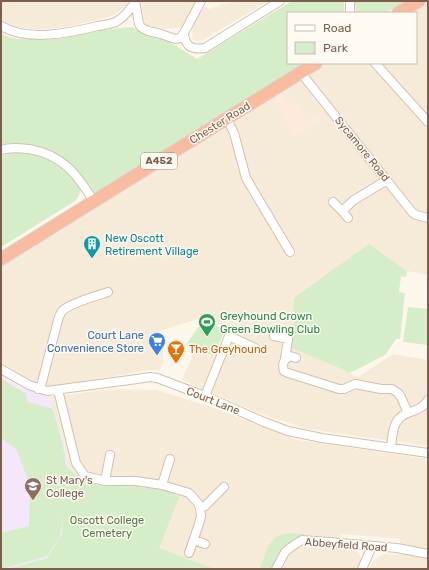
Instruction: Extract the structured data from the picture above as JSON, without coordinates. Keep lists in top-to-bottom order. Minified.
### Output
{"streets":{"highway":["Chester Road","A452"],"street":["Sycamore Road","Court Lane","Abbeyfield Road"]},"crossings":[["Chester Road","Sycamore Road"]],"parks":["Oscott College Cemetery"],"places":{"building":["New Oscott Retirement Village"],"sports":["Greyhound Crown Green Bowling Club"],"supermarket":["Court Lane Convenience Store"],"bar":["The Greyhound"],"school or university":["St Mary's College"]},"legend":["Road","Park"]}
